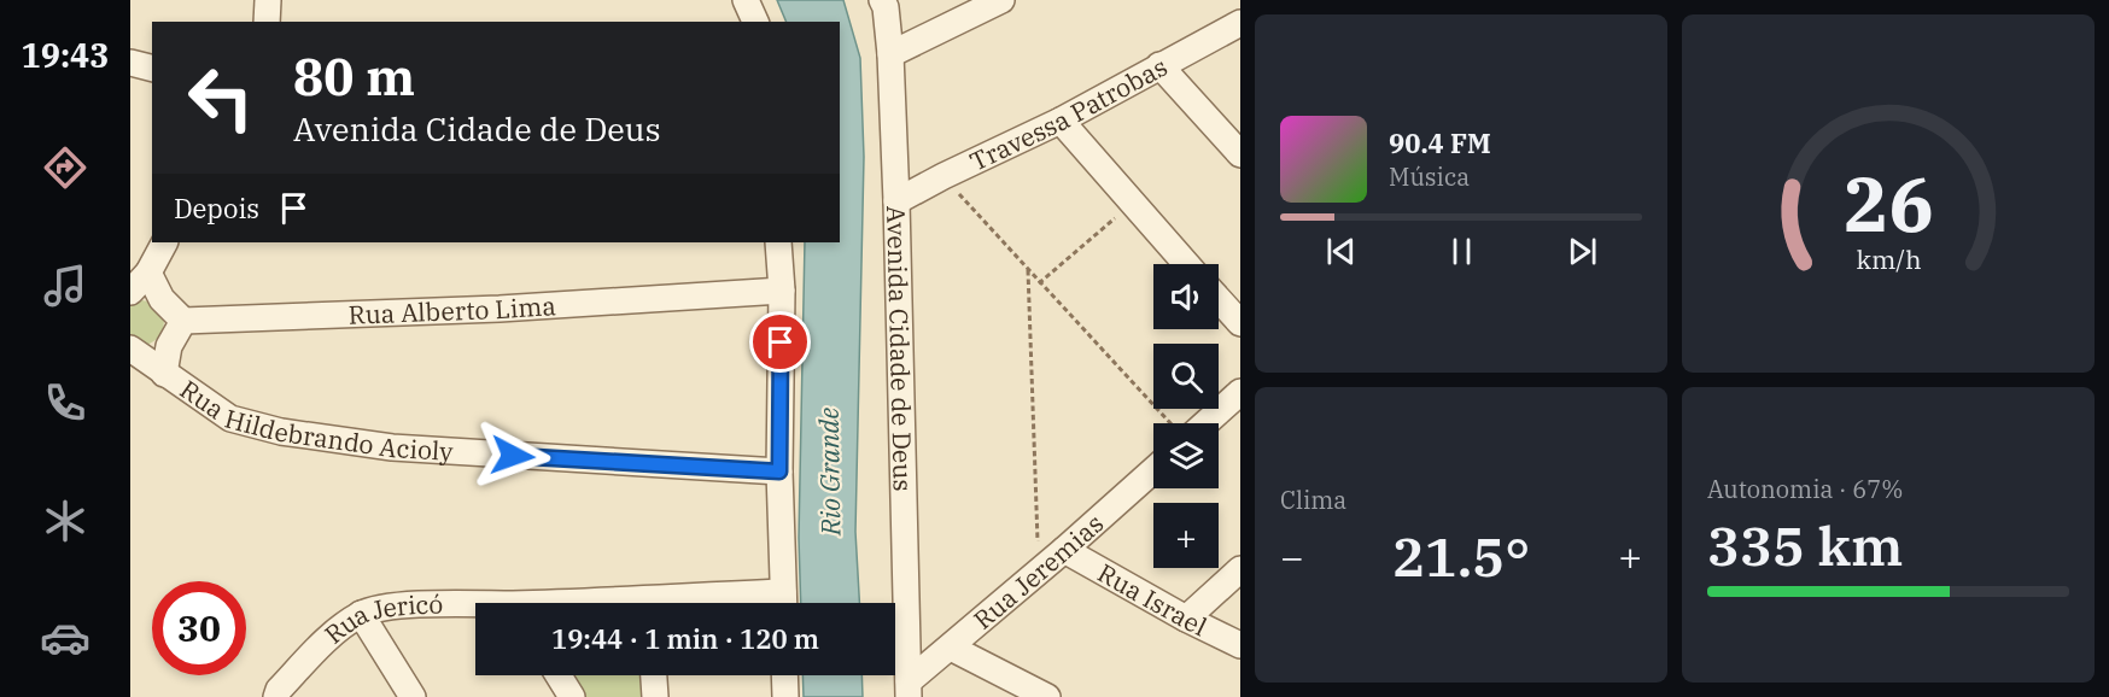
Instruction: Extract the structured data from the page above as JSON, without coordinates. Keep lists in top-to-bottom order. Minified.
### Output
{"streets":{"street":["Travessa Patrobas","Rua Alberto Lima","Avenida Cidade de Deus","Rua Hildebrando Acioly","Rua Jeremias","Rua Israel","Rua Jericó"]},"crossings":[["Travessa Patrobas","Avenida Cidade de Deus"],["Avenida Cidade de Deus","Rua Jeremias"],["Rua Jeremias","Rua Israel"]],"water":["Rio Grande"],"page":{"tabs":"19:43","turn":["80 m","Avenida Cidade de Deus"],"song":["90.4 FM","Música"],"then":"Depois","map_buttons":"+","tile":["Clima",["Autonomia · 67%","335 km"]],"heat":["−","21.5°","+"],"limit":"30","trip":"19:44 · 1 min · 120 m","gauge":["26","km/h"]}}
